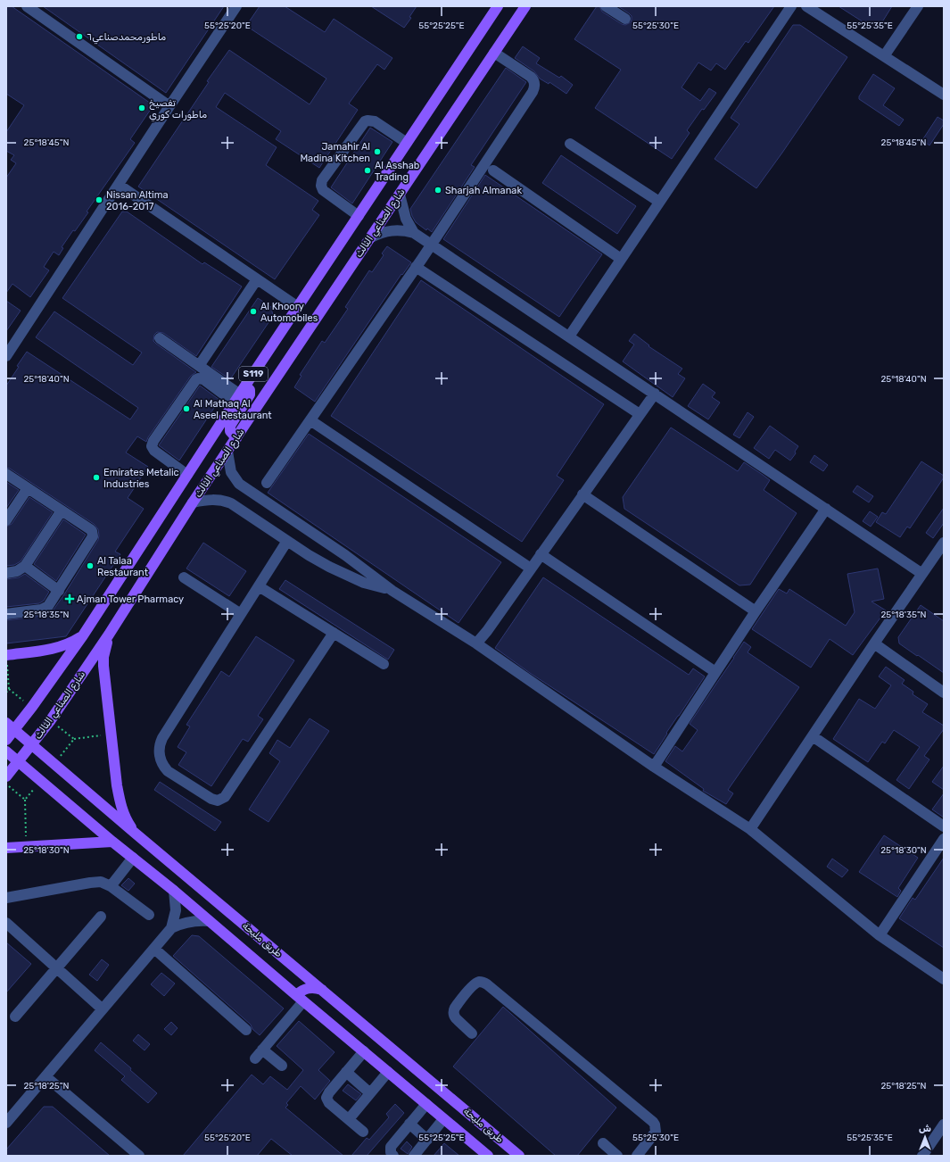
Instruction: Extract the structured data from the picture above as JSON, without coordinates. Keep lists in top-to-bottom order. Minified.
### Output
{"streets":{"main road":["شارع الصناعي الثالث","S119","طريق مليحة"]},"crossings":[["شارع الصناعي الثالث","طريق مليحة"]],"places":{"other":["ماطورمحمدصناعي٦","تفصيخ ماطورات كوري","Jamahir Al Madina Kitchen","Al Asshab Trading","Sharjah Almanak","Nissan Altima 2016-2017","Al Khoory Automobiles","Al Mathaq Al Aseel Restaurant","Emirates Metalic Industries","Al Talaa Restaurant"],"health":["Ajman Tower Pharmacy"]},"north":"top","coordinates":["55°25'20\"E","55°25'25\"E","55°25'30\"E","55°25'35\"E","25°18'45\"N","25°18'40\"N","25°18'35\"N","25°18'30\"N","25°18'25\"N"]}
